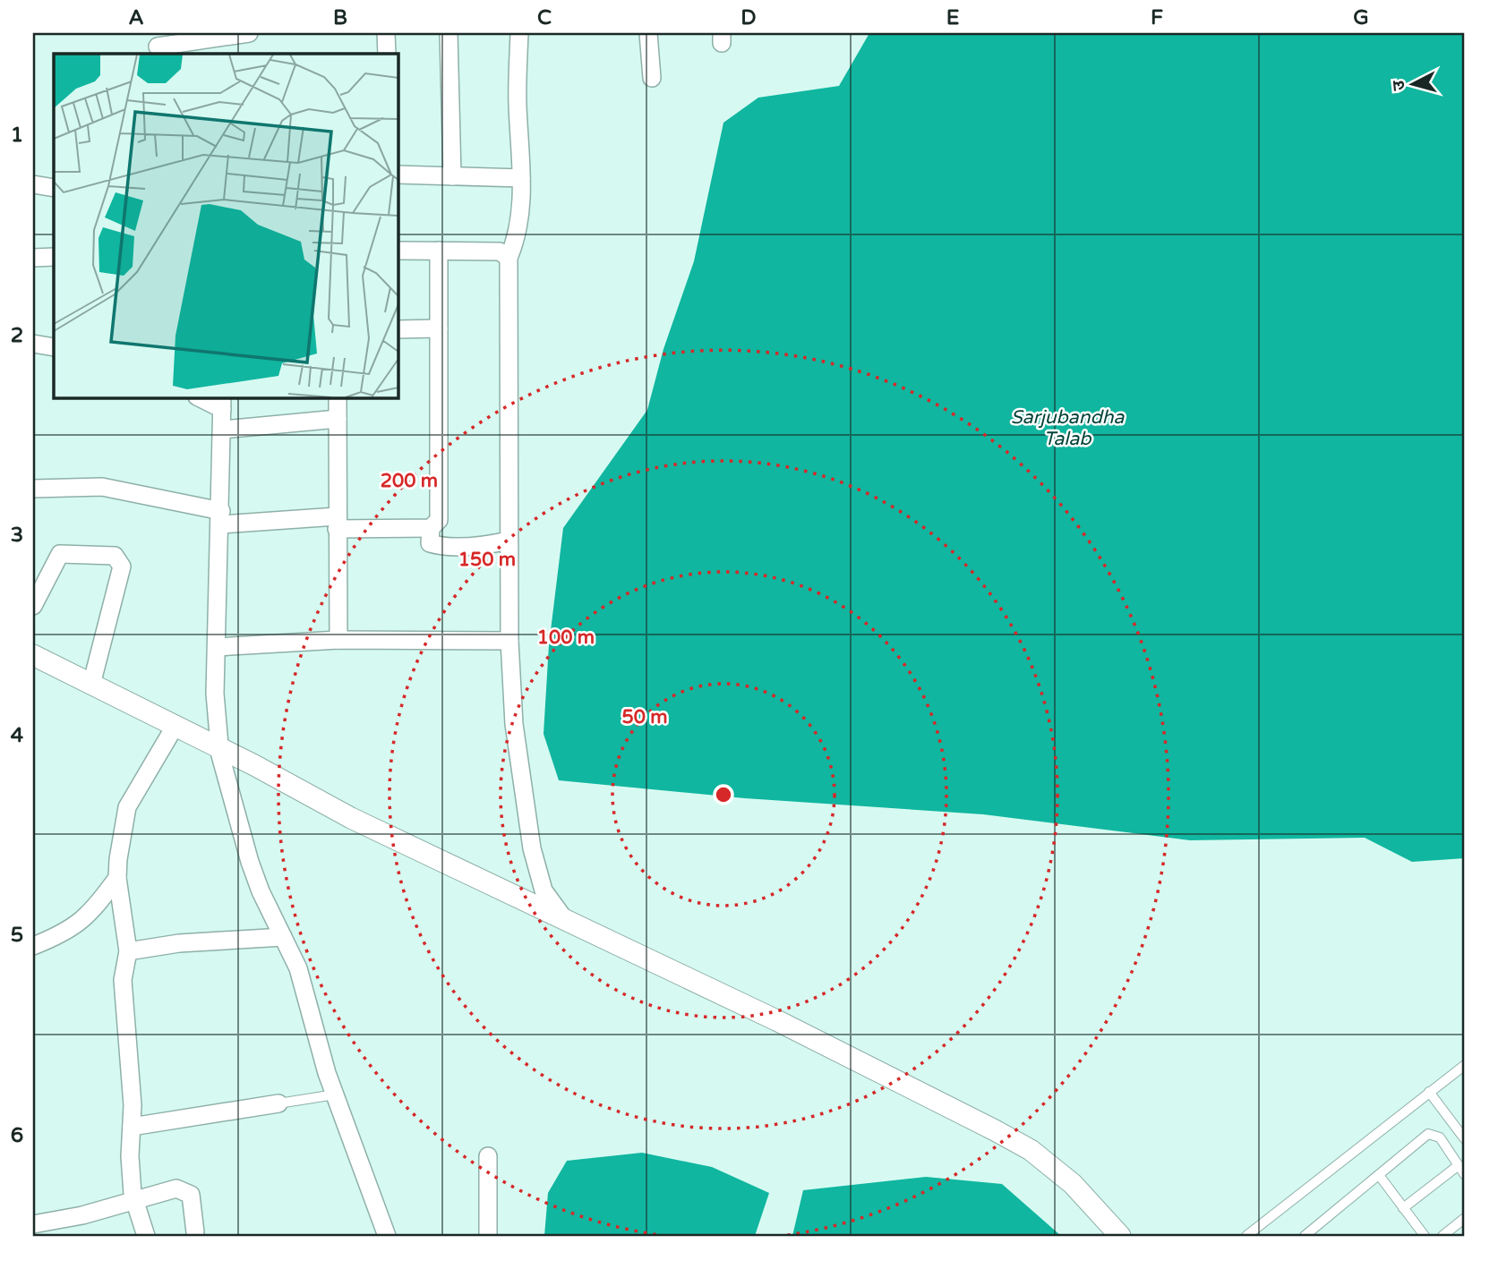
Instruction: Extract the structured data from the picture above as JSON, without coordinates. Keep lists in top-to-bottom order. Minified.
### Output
{"water":["Sarjubandha Talab"],"north":"left","grid":{"columns":["A","B","C","D","E","F","G"],"rows":["1","2","3","4","5","6"]},"rings":["200 m","150 m","100 m","50 m"]}
